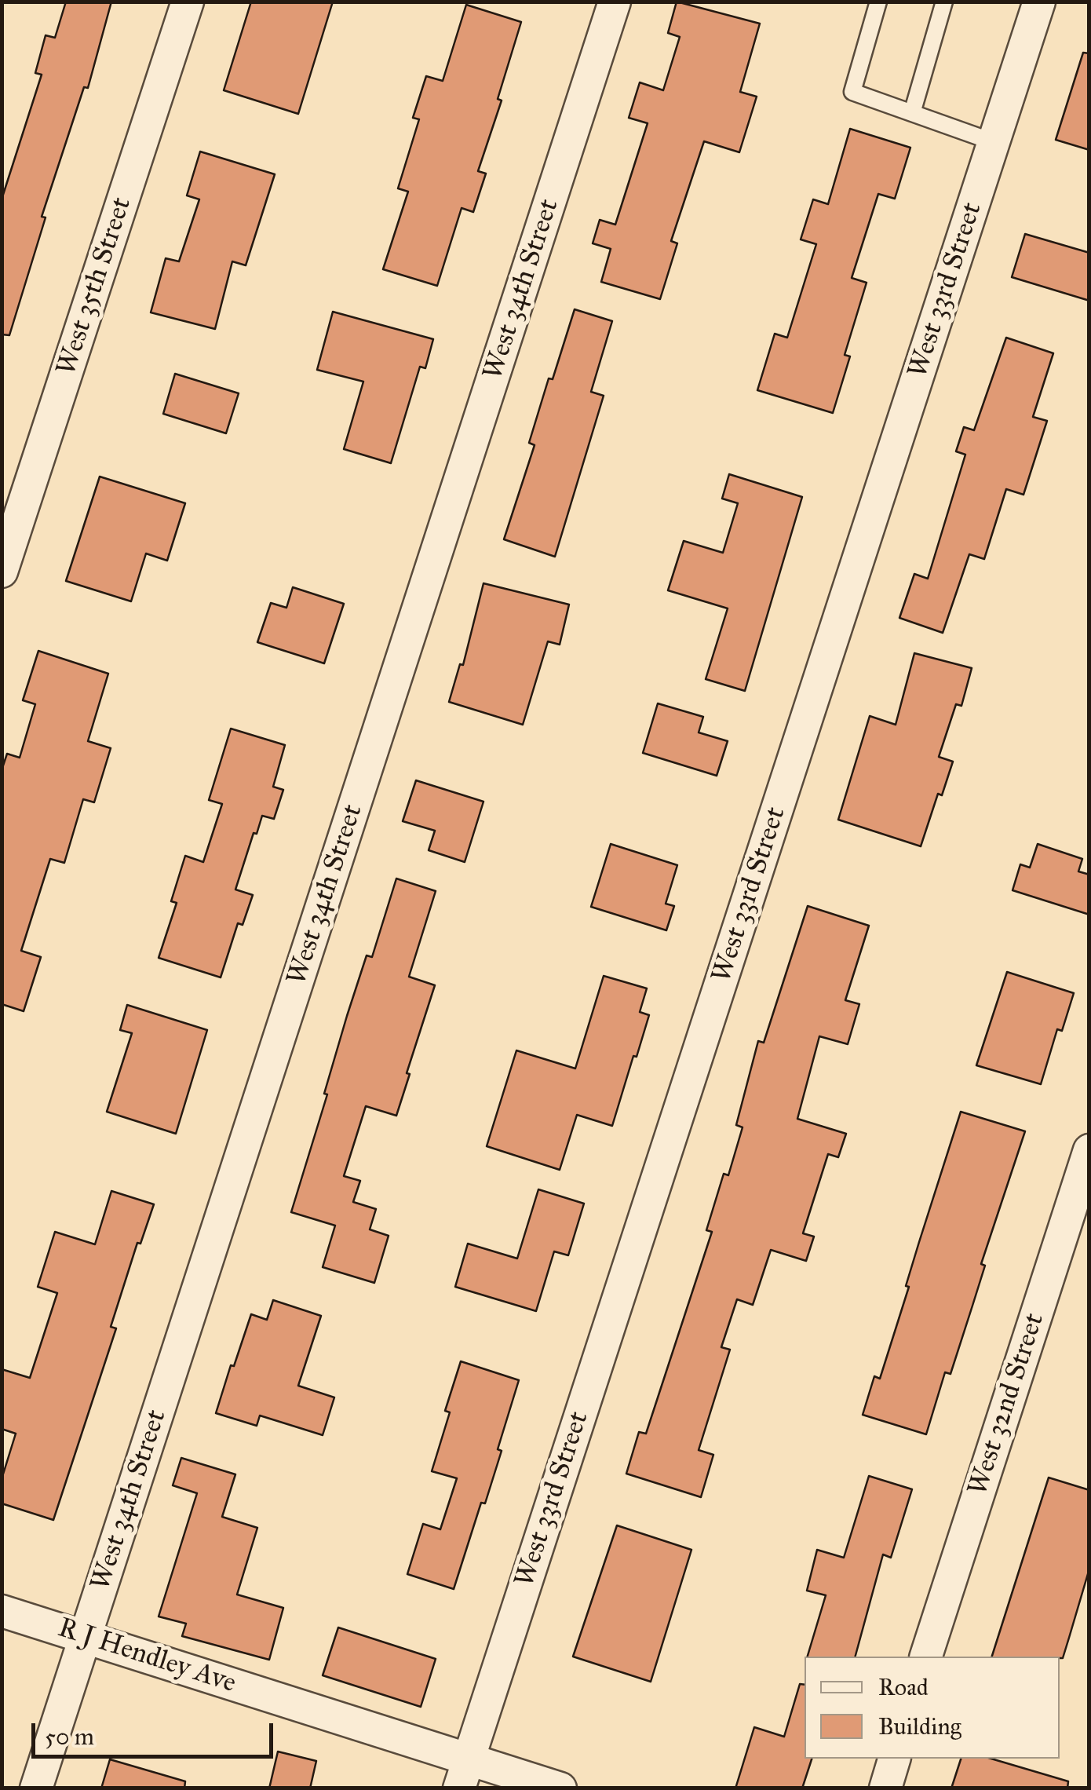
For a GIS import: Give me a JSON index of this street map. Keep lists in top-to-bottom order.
{
  "streets": {
    "street": [
      "West 35th Street",
      "West 34th Street",
      "West 33rd Street",
      "West 32nd Street",
      "R J Hendley Ave"
    ]
  },
  "crossings": [
    ["West 34th Street", "R J Hendley Ave"],
    ["West 33rd Street", "R J Hendley Ave"]
  ],
  "legend": ["Road", "Building"],
  "scale_bar": "50 m"
}
